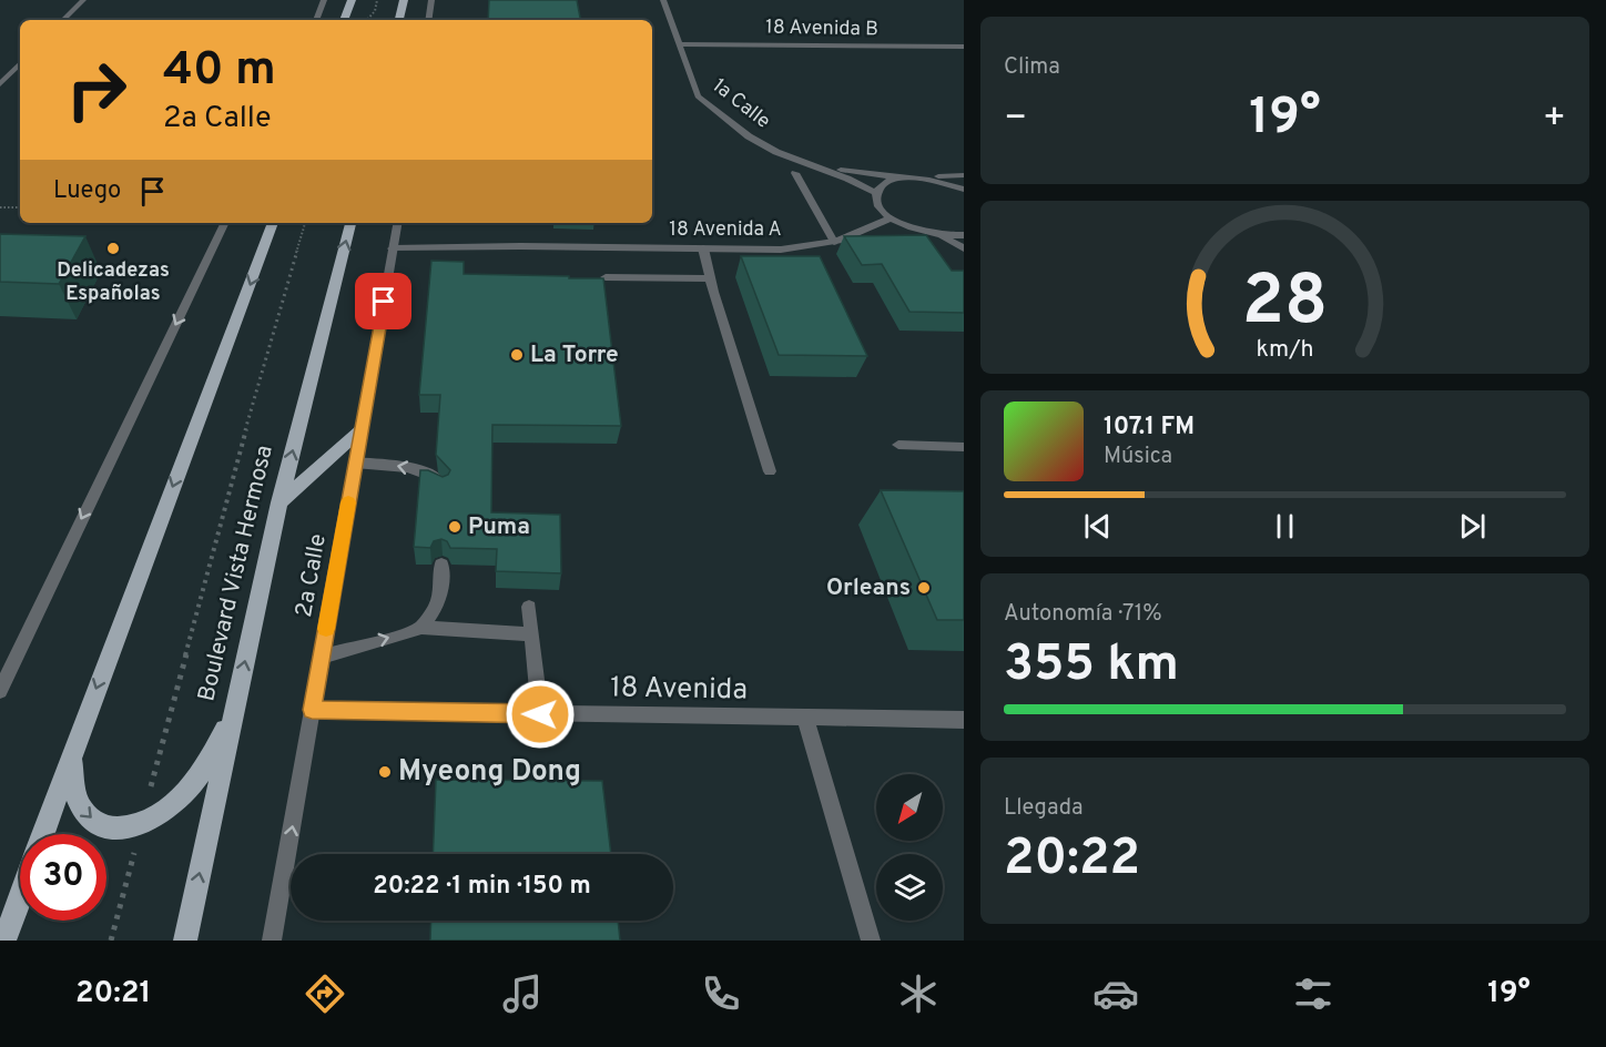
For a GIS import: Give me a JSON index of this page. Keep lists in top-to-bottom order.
{
  "streets": {
    "main road": ["Boulevard Vista Hermosa"],
    "street": [
      "18 Avenida B",
      "1a Calle",
      "18 Avenida A",
      "2a Calle",
      "18 Avenida"
    ]
  },
  "crossings": [
    ["18 Avenida B", "1a Calle"],
    ["18 Avenida A", "2a Calle"],
    ["2a Calle", "18 Avenida"]
  ],
  "places": [
    "Delicadezas Españolas",
    "La Torre",
    "Puma",
    "Orleans",
    "Myeong Dong"
  ],
  "north": "bottom left",
  "page": {
    "tile": [
      "Clima",
      ["Autonomía · 71%", "355 km"],
      ["Llegada", "20:22"]
    ],
    "turn": ["40 m", "2a Calle"],
    "heat": ["−", "19°", "+"],
    "then": "Luego",
    "song": ["107.1 FM", "Música"],
    "limit": "30",
    "trip": "20:22 · 1 min · 150 m",
    "tabs": ["20:21", "19°"],
    "gauge": ["28", "km/h"]
  }
}
